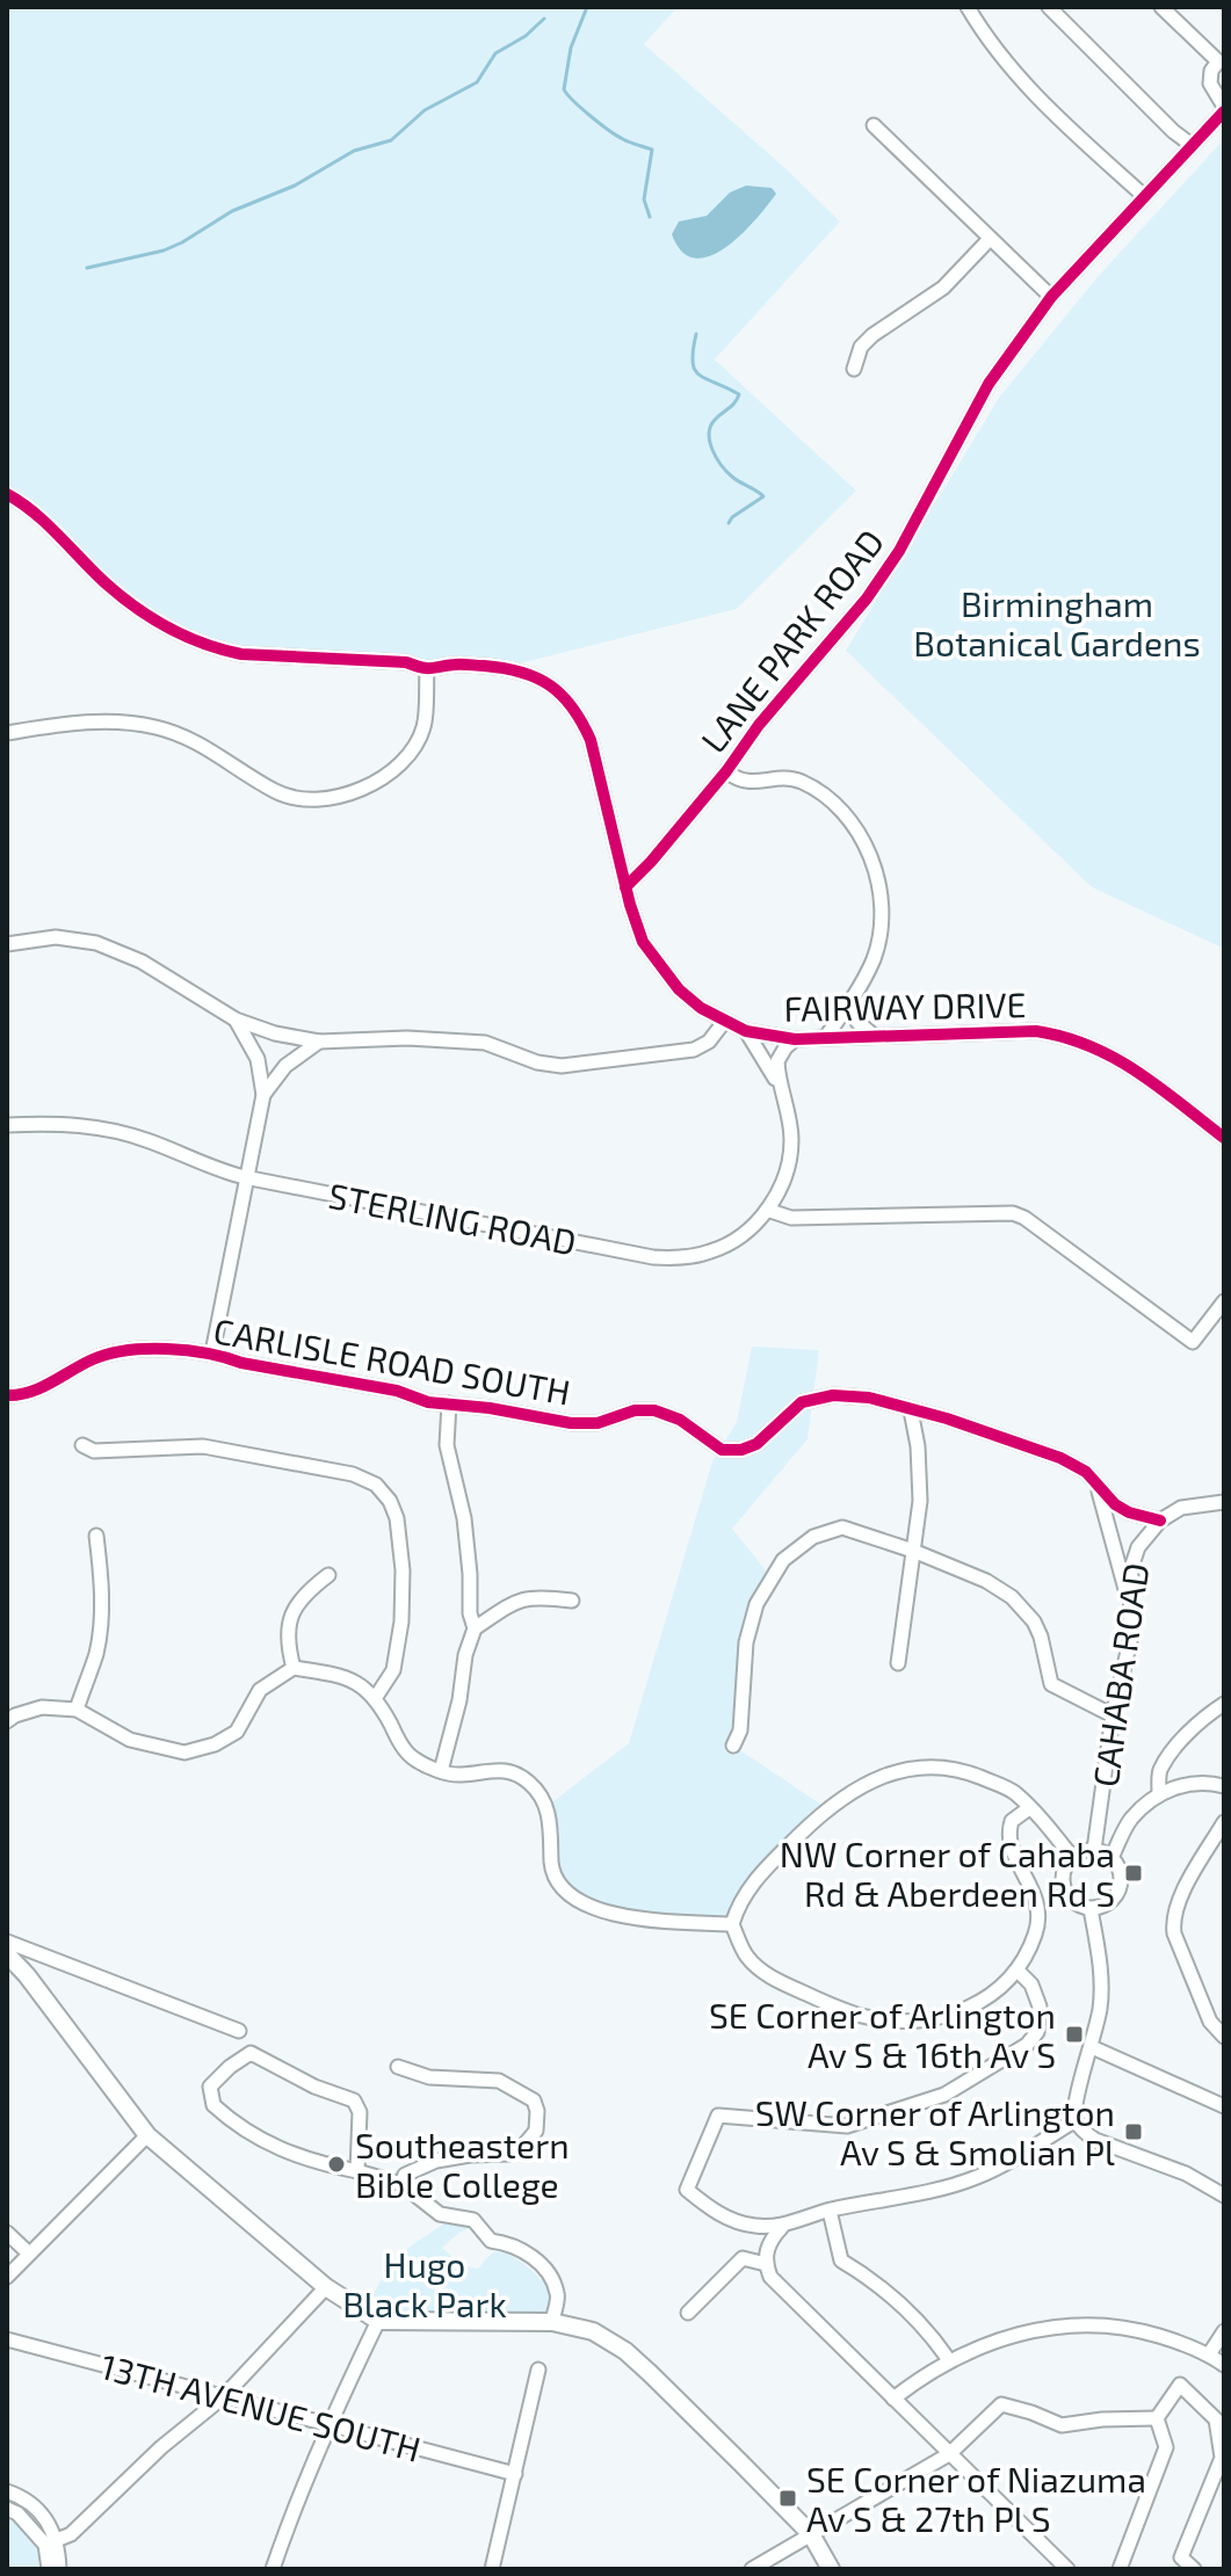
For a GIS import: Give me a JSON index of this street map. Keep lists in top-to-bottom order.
{
  "streets": {
    "street": [
      "LANE PARK ROAD",
      "FAIRWAY DRIVE",
      "STERLING ROAD",
      "CARLISLE ROAD SOUTH",
      "CAHABA ROAD",
      "13TH AVENUE SOUTH"
    ]
  },
  "crossings": [
    ["LANE PARK ROAD", "FAIRWAY DRIVE"],
    ["LANE PARK ROAD", "STERLING ROAD"],
    ["FAIRWAY DRIVE", "STERLING ROAD"],
    ["CARLISLE ROAD SOUTH", "CAHABA ROAD"]
  ],
  "parks": ["Birmingham Botanical Gardens", "Hugo Black Park"],
  "places": {
    "transit": [
      "NW Corner of Cahaba Rd & Aberdeen Rd S",
      "SE Corner of Arlington Av S & 16th Av S",
      "SW Corner of Arlington Av S & Smolian Pl",
      "SE Corner of Niazuma Av S & 27th Pl S"
    ],
    "other": ["Southeastern Bible College"]
  }
}
